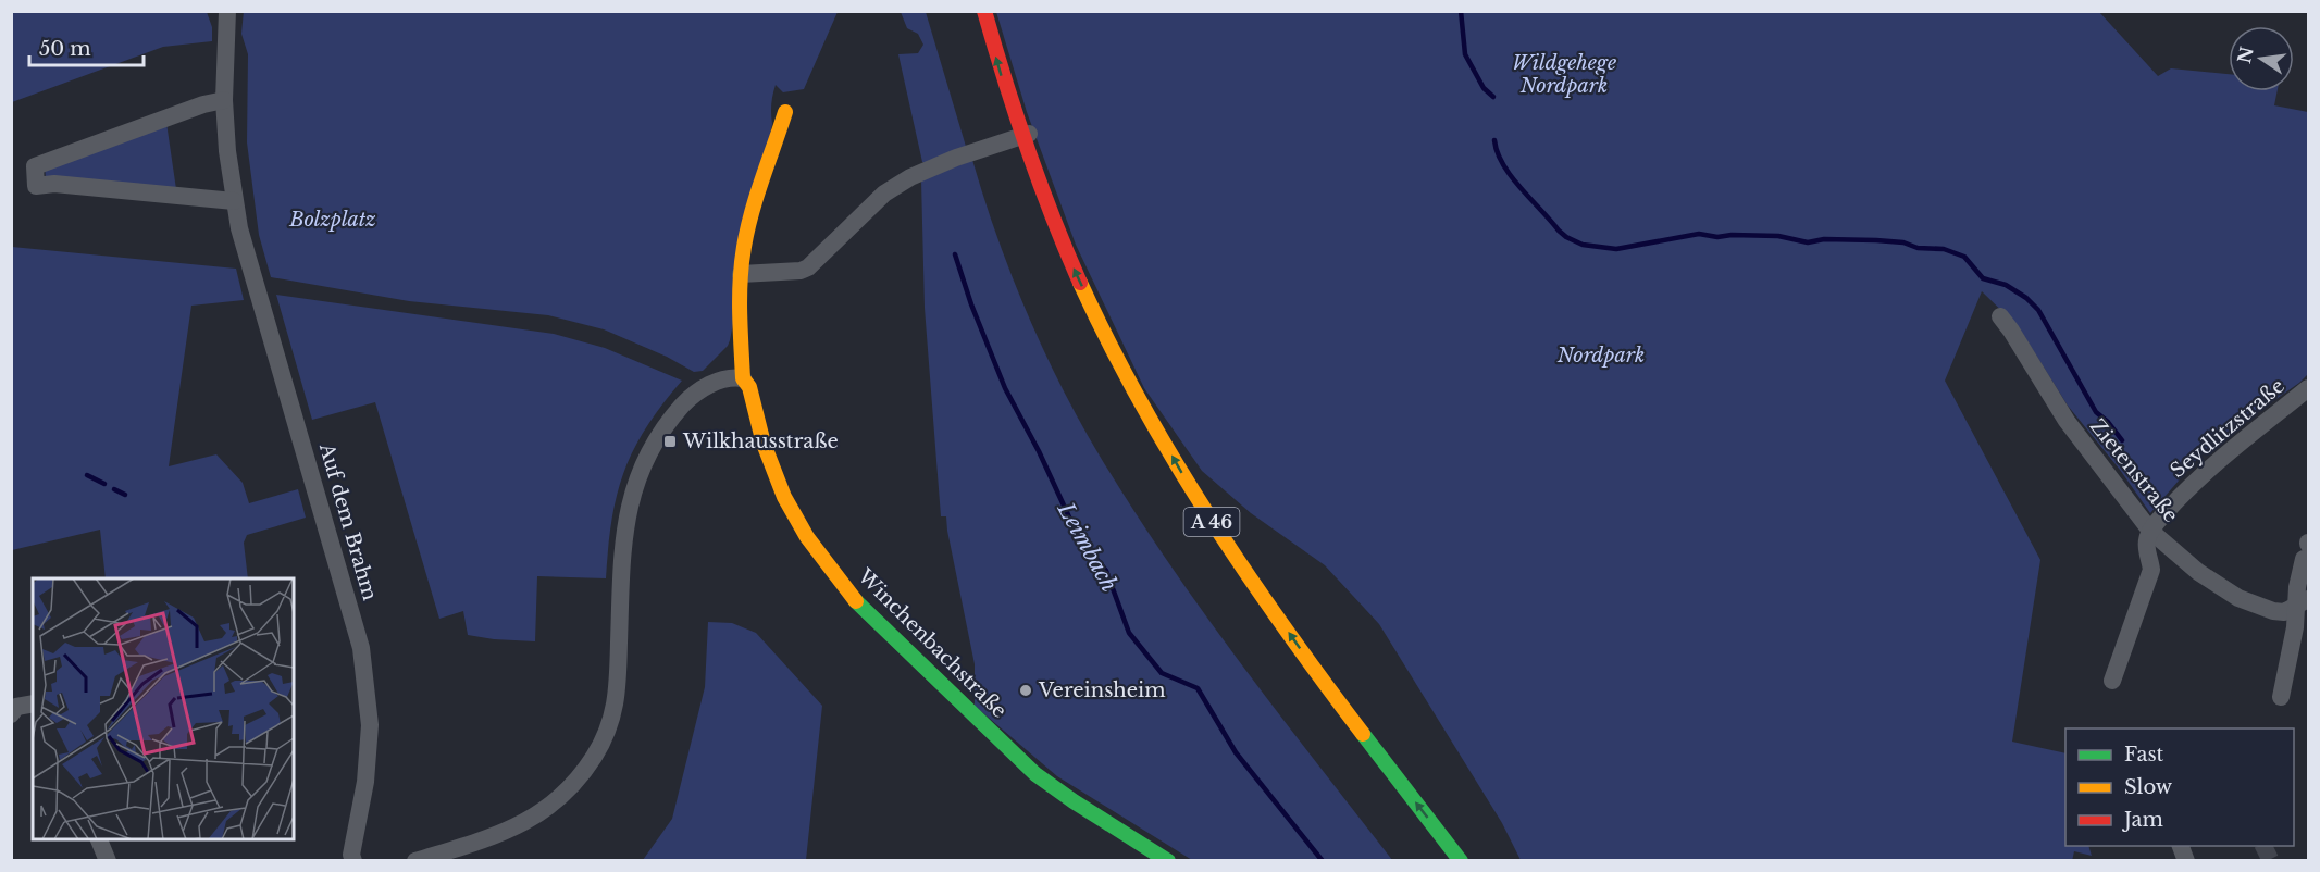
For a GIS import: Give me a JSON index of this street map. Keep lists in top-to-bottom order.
{
  "streets": {
    "main road": ["A 46", "Winchenbachstraße"],
    "street": ["Seydlitzstraße", "Zietenstraße", "Auf dem Brahm"]
  },
  "crossings": [
    ["Seydlitzstraße", "Zietenstraße"]
  ],
  "water": ["Leimbach"],
  "parks": ["Wildgehege Nordpark", "Bolzplatz", "Nordpark"],
  "places": {
    "transit": ["Wilkhausstraße"],
    "other": ["Vereinsheim"]
  },
  "legend": ["Fast", "Slow", "Jam"],
  "scale_bar": "50 m",
  "north": "left"
}
